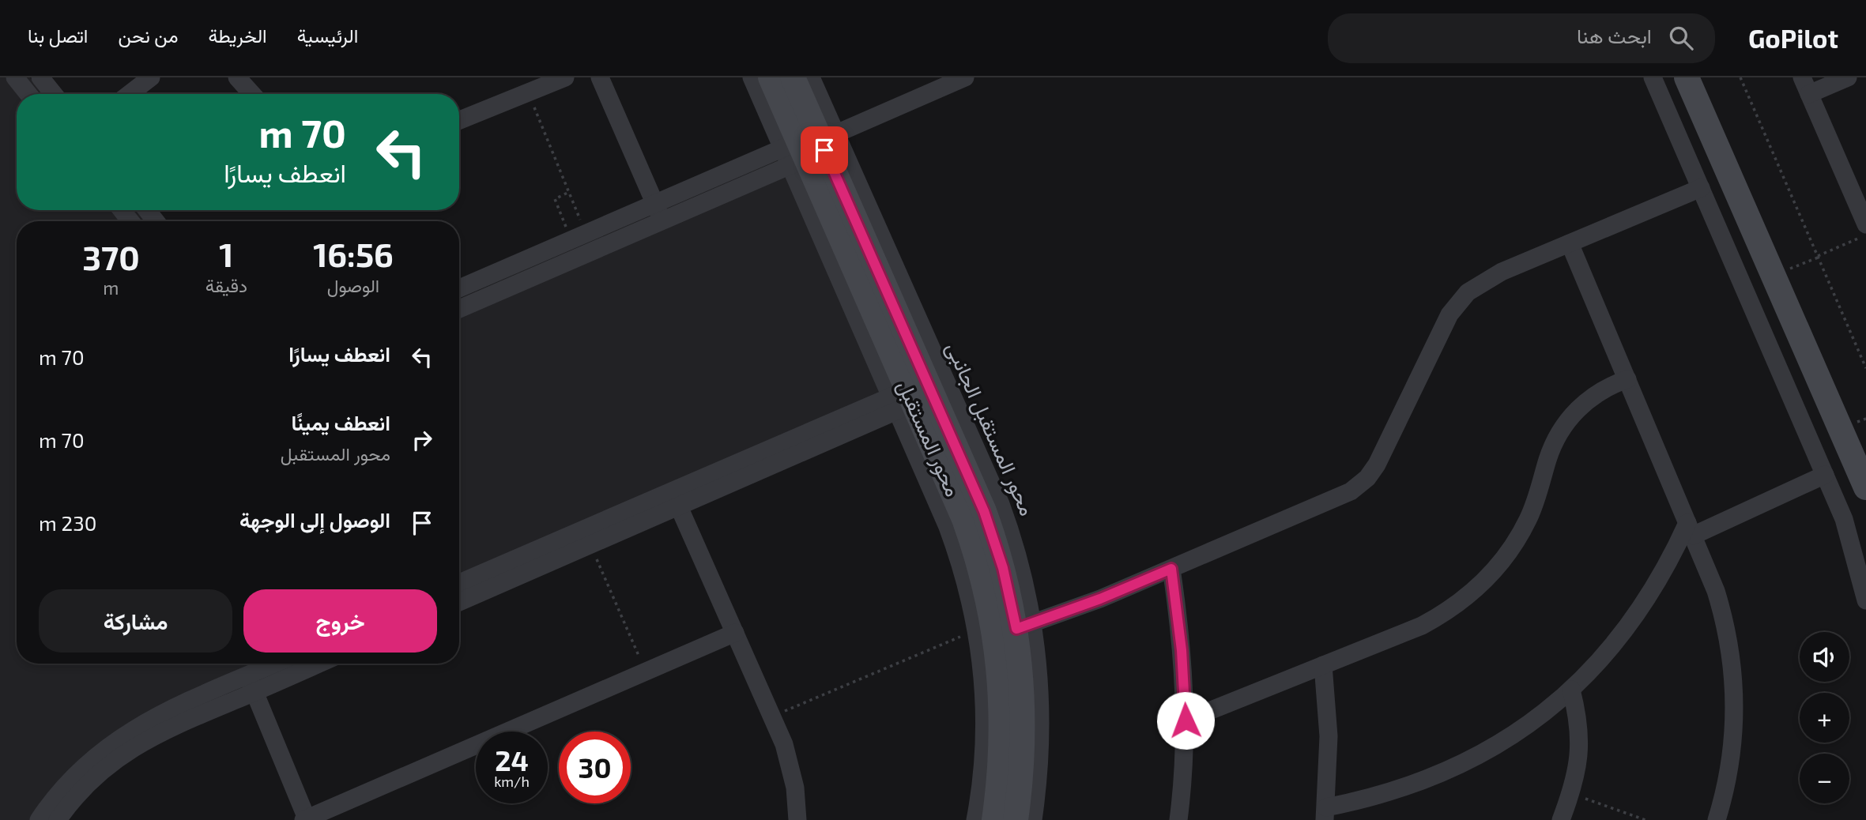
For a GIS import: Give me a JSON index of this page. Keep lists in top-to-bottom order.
{
  "streets": {
    "street": ["محور المستقبل الجانبى", "محور المستقبل"]
  },
  "crossings": [
    ["محور المستقبل الجانبى", "محور المستقبل"]
  ],
  "page": {
    "header": "GoPilot",
    "search": "ابحث هنا",
    "nav": [
      "الرئيسية",
      "الخريطة",
      "من نحن",
      "اتصل بنا"
    ],
    "turn": ["70 m", "انعطف يسارًا"],
    "eta": [
      "16:56",
      "الوصول",
      "1",
      "دقيقة",
      "370",
      "m"
    ],
    "list": [
      {
        "name": "انعطف يسارًا",
        "value": "70 m"
      },
      {
        "name": "انعطف يمينًا",
        "note": "محور المستقبل",
        "value": "70 m"
      },
      {
        "name": "الوصول إلى الوجهة",
        "value": "230 m"
      }
    ],
    "buttons": ["خروج", "مشاركة"],
    "map_buttons": ["+", "−"],
    "speed": "24 km/h",
    "limit": "30"
  }
}
